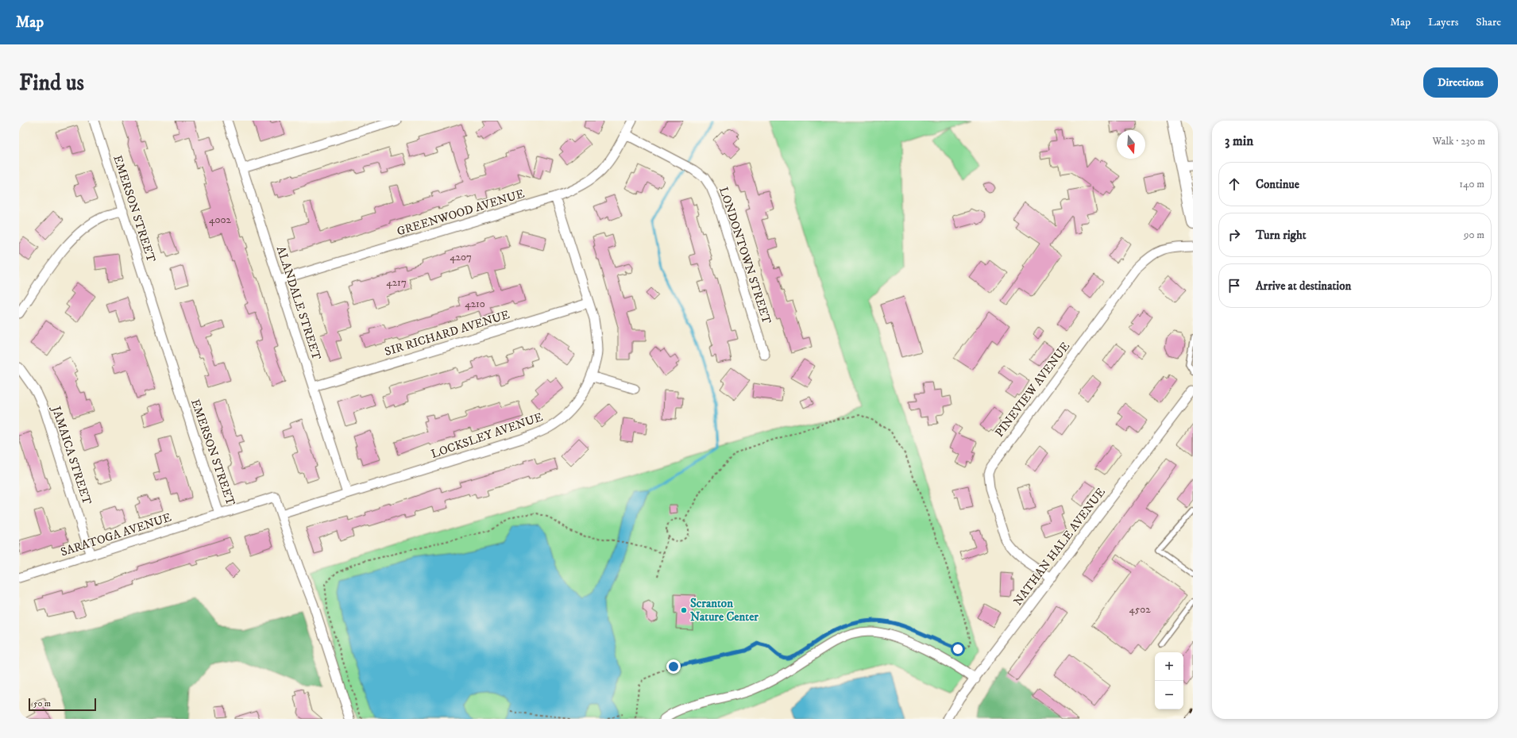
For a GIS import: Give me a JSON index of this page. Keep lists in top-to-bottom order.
{
  "streets": {
    "street": [
      "EMERSON STREET",
      "GREENWOOD AVENUE",
      "LONDONTOWN STREET",
      "ALANDALE STREET",
      "SIR RICHARD AVENUE",
      "PINEVIEW AVENUE",
      "LOCKSLEY AVENUE",
      "JAMAICA STREET",
      "SARATOGA AVENUE",
      "NATHAN HALE AVENUE"
    ]
  },
  "crossings": [
    ["EMERSON STREET", "LOCKSLEY AVENUE"],
    ["EMERSON STREET", "SARATOGA AVENUE"],
    ["GREENWOOD AVENUE", "LONDONTOWN STREET"],
    ["GREENWOOD AVENUE", "ALANDALE STREET"],
    ["GREENWOOD AVENUE", "LOCKSLEY AVENUE"],
    ["ALANDALE STREET", "SIR RICHARD AVENUE"],
    ["ALANDALE STREET", "LOCKSLEY AVENUE"],
    ["SIR RICHARD AVENUE", "LOCKSLEY AVENUE"],
    ["PINEVIEW AVENUE", "NATHAN HALE AVENUE"],
    ["JAMAICA STREET", "SARATOGA AVENUE"]
  ],
  "places": ["Scranton Nature Center"],
  "house_numbers": [
    "4002",
    "4207",
    "4217",
    "4210",
    "4502"
  ],
  "scale_bar": "50 m",
  "north": "bottom",
  "page": {
    "header": "Map",
    "nav": ["Map", "Layers", "Share"],
    "buttons": "Directions",
    "title": "Find us",
    "heading": ["3 min", "Walk · 230 m"],
    "list": [
      ["Continue", "140 m"],
      ["Turn right", "90 m"],
      "Arrive at destination"
    ],
    "map_buttons": ["+", "−"],
    "scale": "50 m"
  }
}
